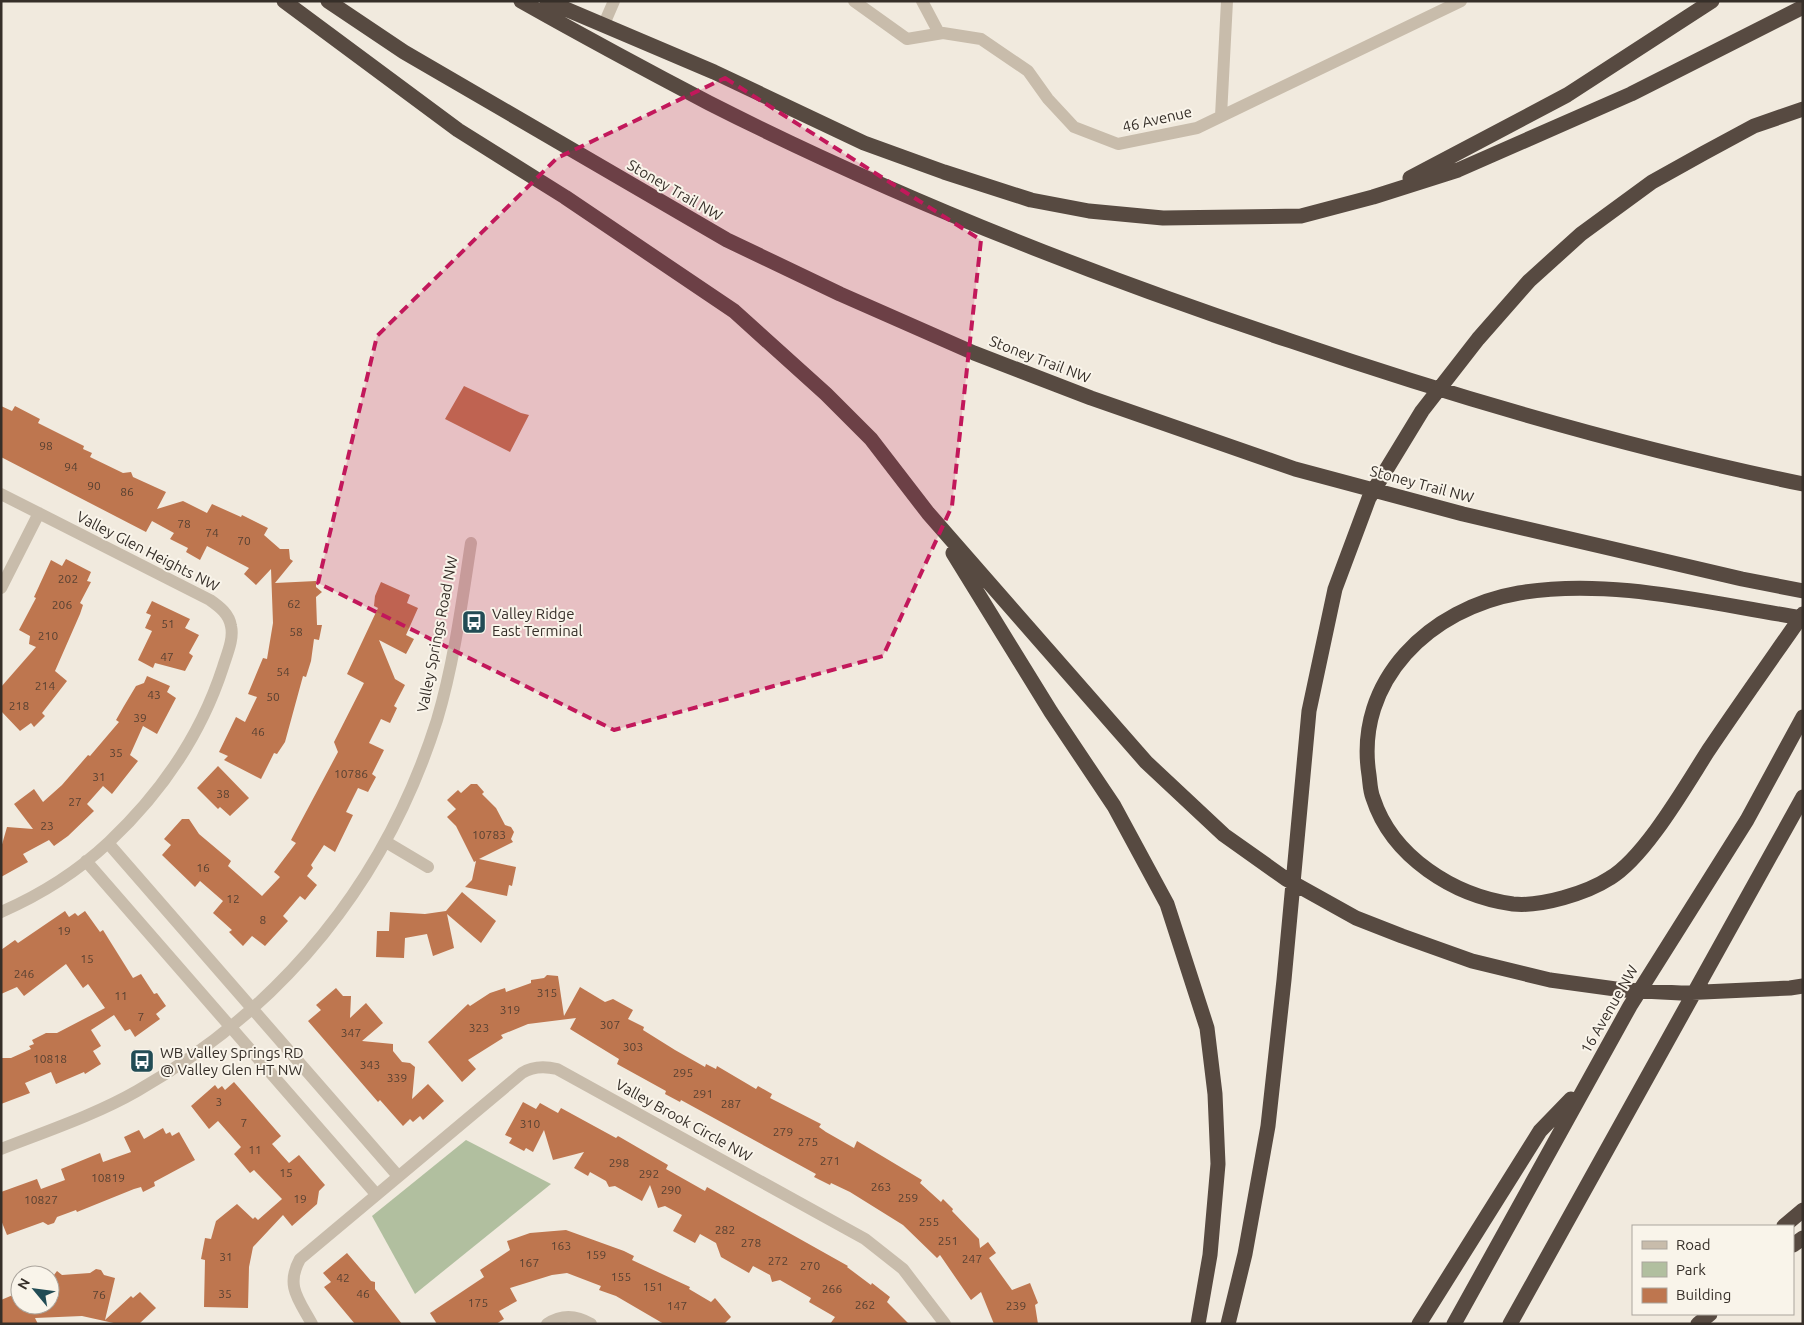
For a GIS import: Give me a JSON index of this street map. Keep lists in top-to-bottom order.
{
  "streets": {
    "highway": ["Stoney Trail NW", "16 Avenue NW"],
    "street": [
      "46 Avenue",
      "Valley Glen Heights NW",
      "Valley Springs Road NW",
      "Valley Brook Circle NW"
    ]
  },
  "places": {
    "bus stop": ["Valley Ridge East Terminal", "WB Valley Springs RD @ Valley Glen HT NW"]
  },
  "house_numbers": [
    "98",
    "94",
    "90",
    "86",
    "78",
    "74",
    "70",
    "202",
    "62",
    "206",
    "51",
    "58",
    "210",
    "47",
    "54",
    "214",
    "43",
    "50",
    "218",
    "39",
    "46",
    "35",
    "10786",
    "31",
    "38",
    "27",
    "23",
    "10783",
    "16",
    "12",
    "8",
    "19",
    "15",
    "246",
    "315",
    "11",
    "319",
    "7",
    "307",
    "323",
    "347",
    "303",
    "10818",
    "343",
    "295",
    "339",
    "291",
    "3",
    "287",
    "7",
    "310",
    "279",
    "275",
    "11",
    "271",
    "298",
    "15",
    "292",
    "10819",
    "263",
    "290",
    "259",
    "19",
    "10827",
    "255",
    "282",
    "251",
    "278",
    "163",
    "159",
    "31",
    "247",
    "272",
    "167",
    "270",
    "155",
    "42",
    "151",
    "266",
    "35",
    "46",
    "76",
    "175",
    "262",
    "147",
    "239"
  ],
  "legend": ["Road", "Park", "Building"],
  "north": "top left"
}
